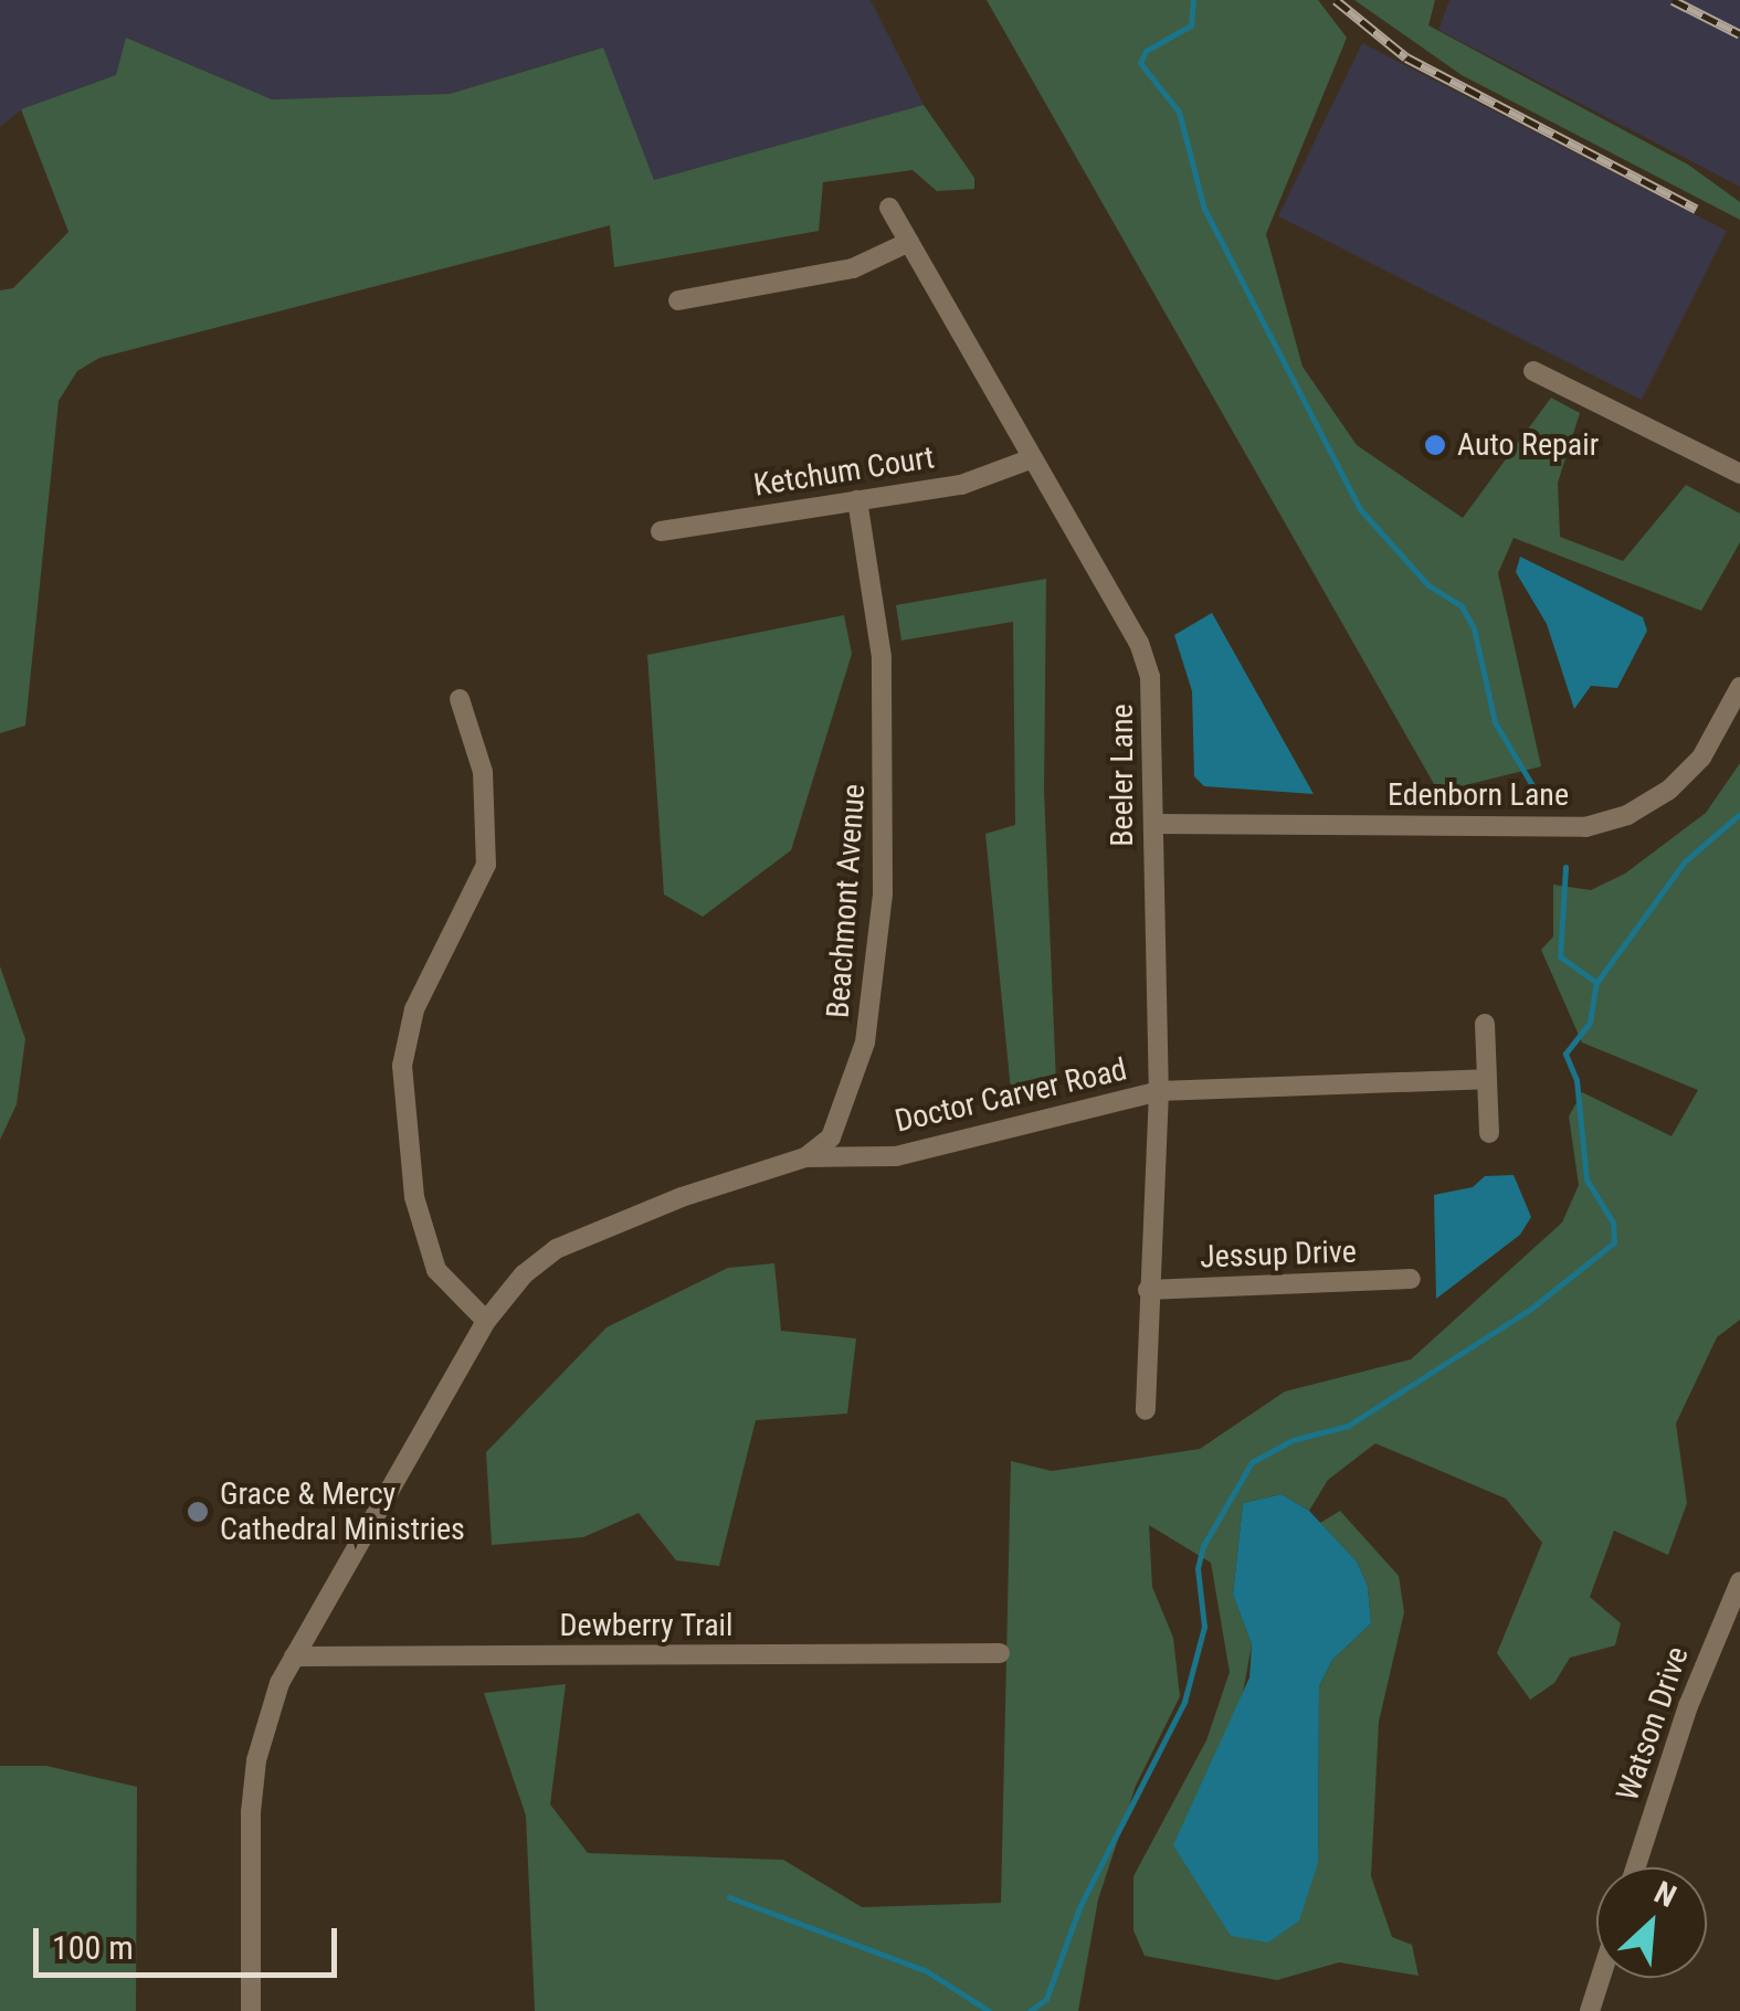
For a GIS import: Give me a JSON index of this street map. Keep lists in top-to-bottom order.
{
  "streets": {
    "street": [
      "Ketchum Court",
      "Beeler Lane",
      "Edenborn Lane",
      "Beachmont Avenue",
      "Doctor Carver Road",
      "Jessup Drive",
      "Dewberry Trail",
      "Watson Drive"
    ]
  },
  "crossings": [
    ["Ketchum Court", "Beeler Lane"],
    ["Ketchum Court", "Beachmont Avenue"],
    ["Beeler Lane", "Edenborn Lane"],
    ["Beeler Lane", "Doctor Carver Road"],
    ["Beeler Lane", "Jessup Drive"],
    ["Beachmont Avenue", "Doctor Carver Road"],
    ["Doctor Carver Road", "Dewberry Trail"]
  ],
  "places": ["Auto Repair", "Grace & Mercy Cathedral Ministries"],
  "scale_bar": "100 m",
  "north": "top right"
}
